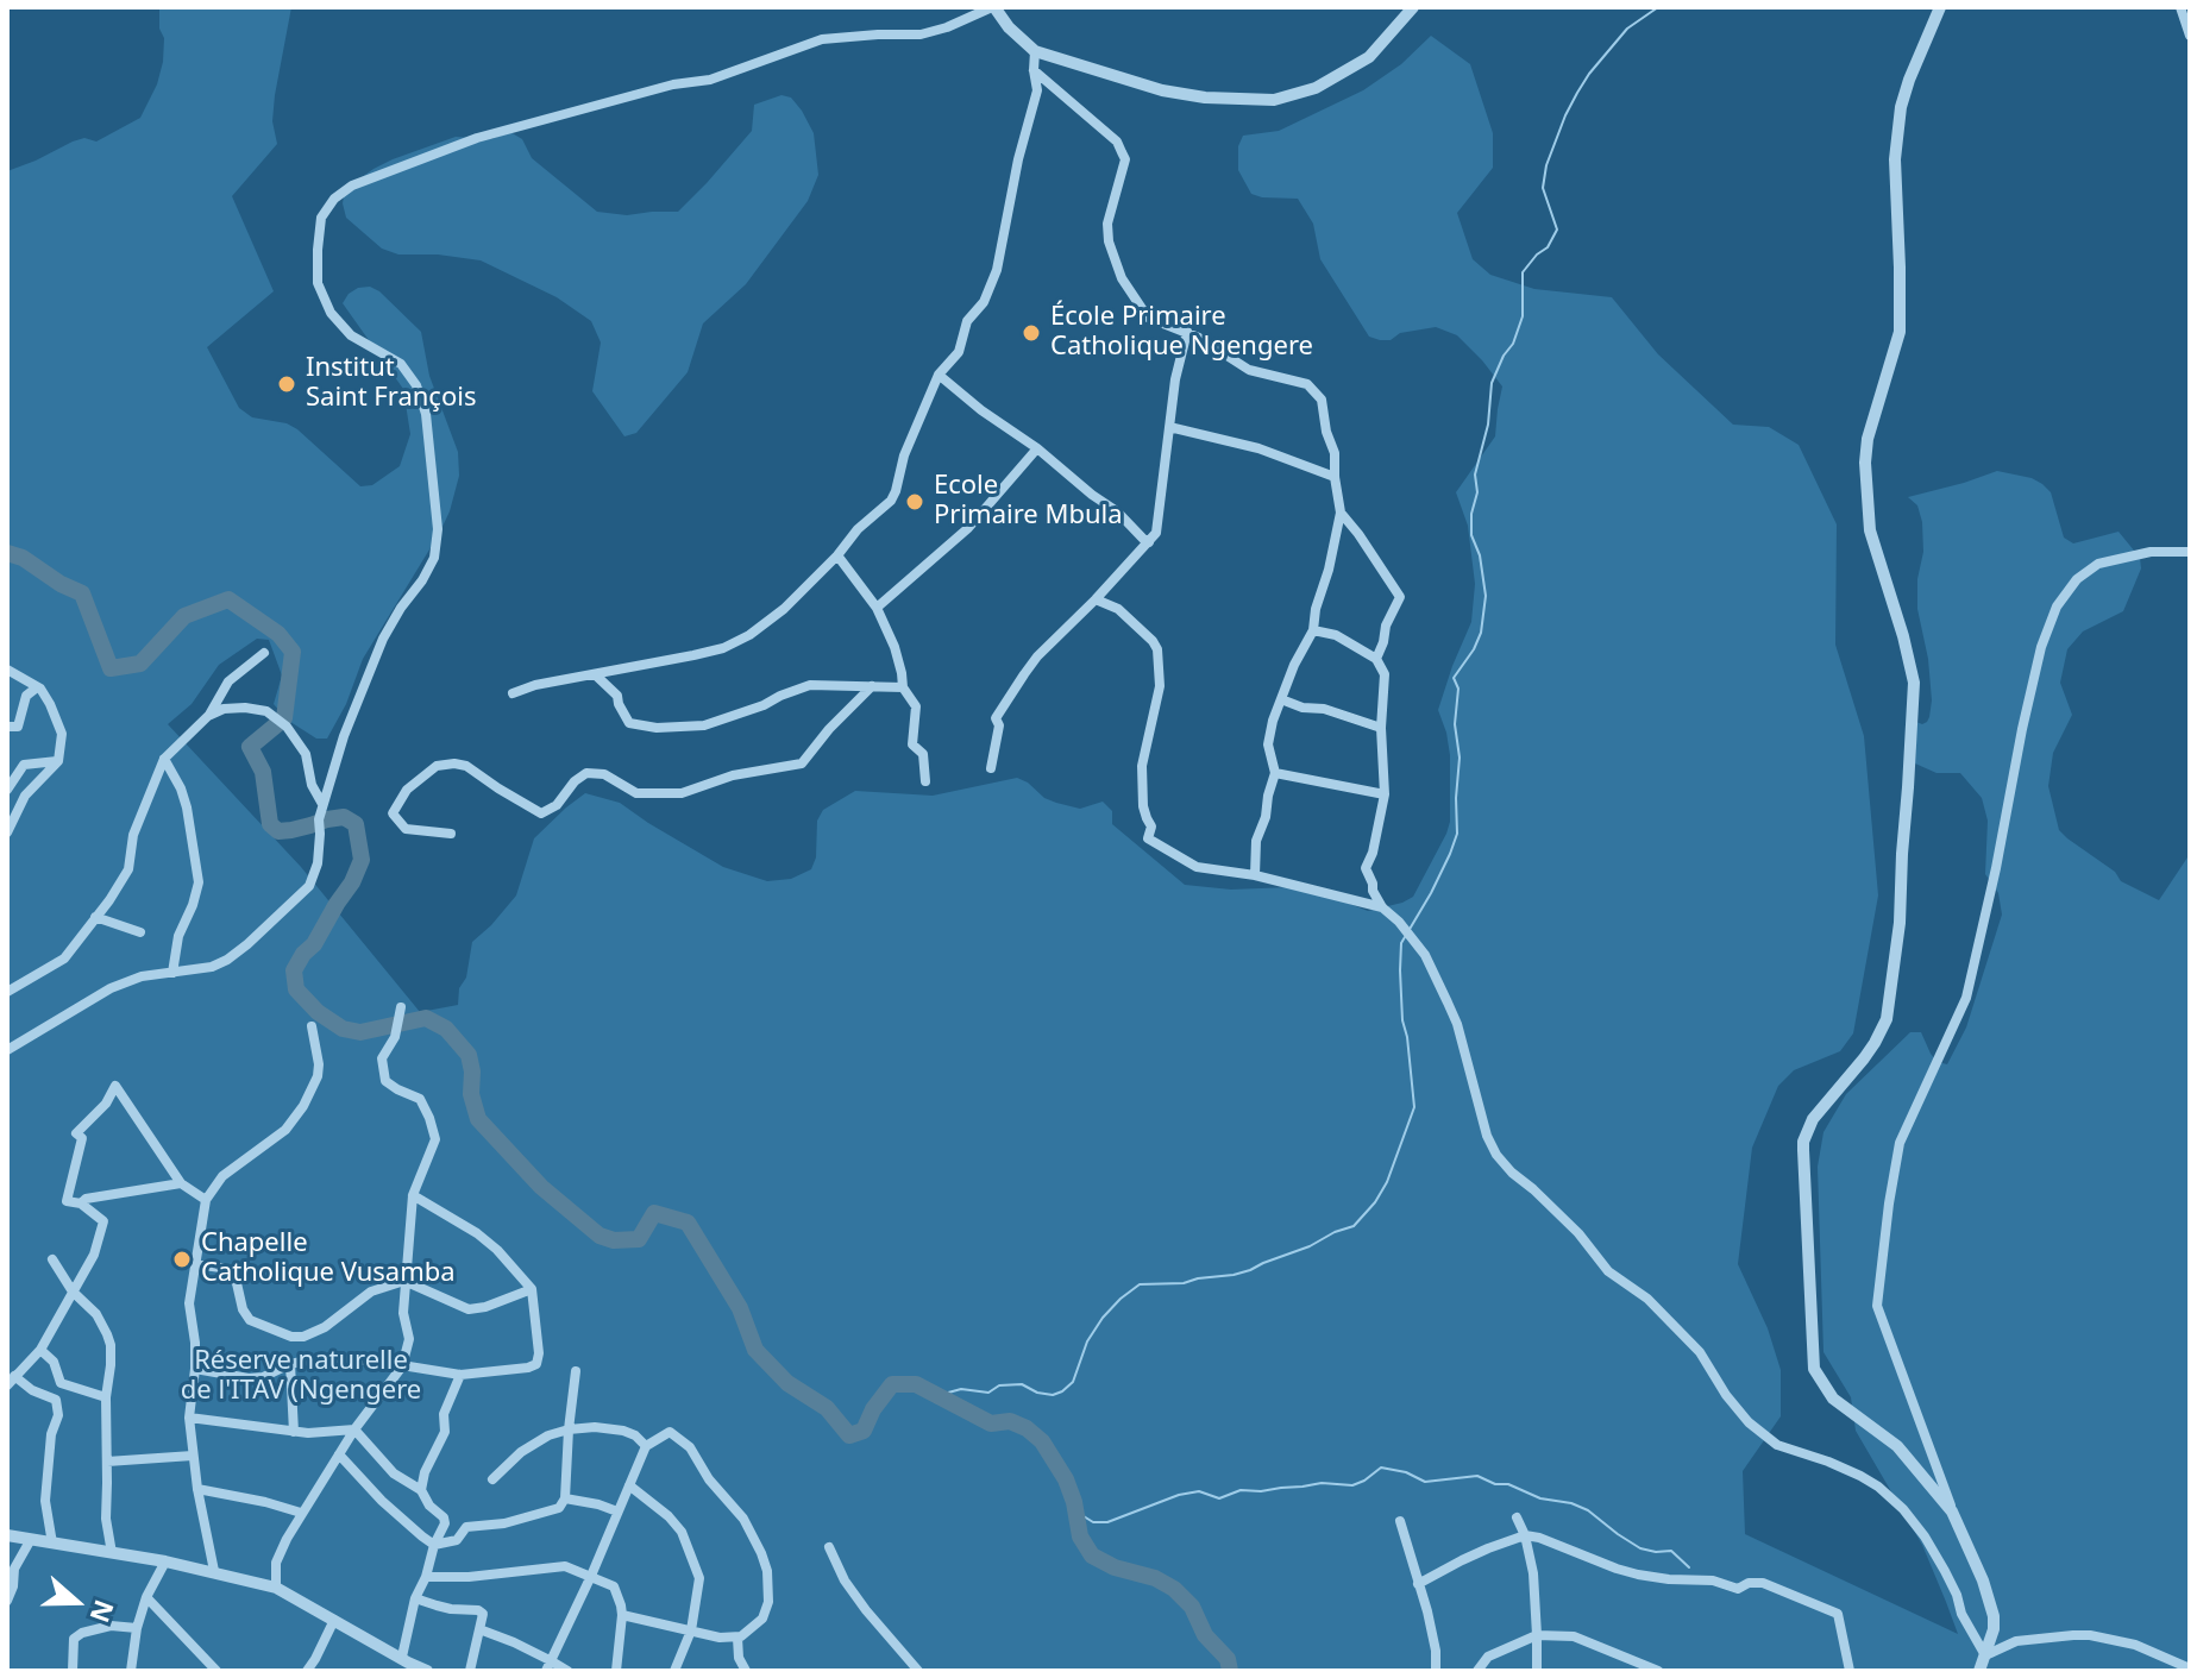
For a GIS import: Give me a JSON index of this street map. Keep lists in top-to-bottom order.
{
  "parks": ["Réserve naturelle de l'ITAV (Ngengere"],
  "places": [
    "École Primaire Catholique Ngengere",
    "Institut Saint François",
    "Ecole Primaire Mbula",
    "Chapelle Catholique Vusamba"
  ],
  "north": "right"
}
